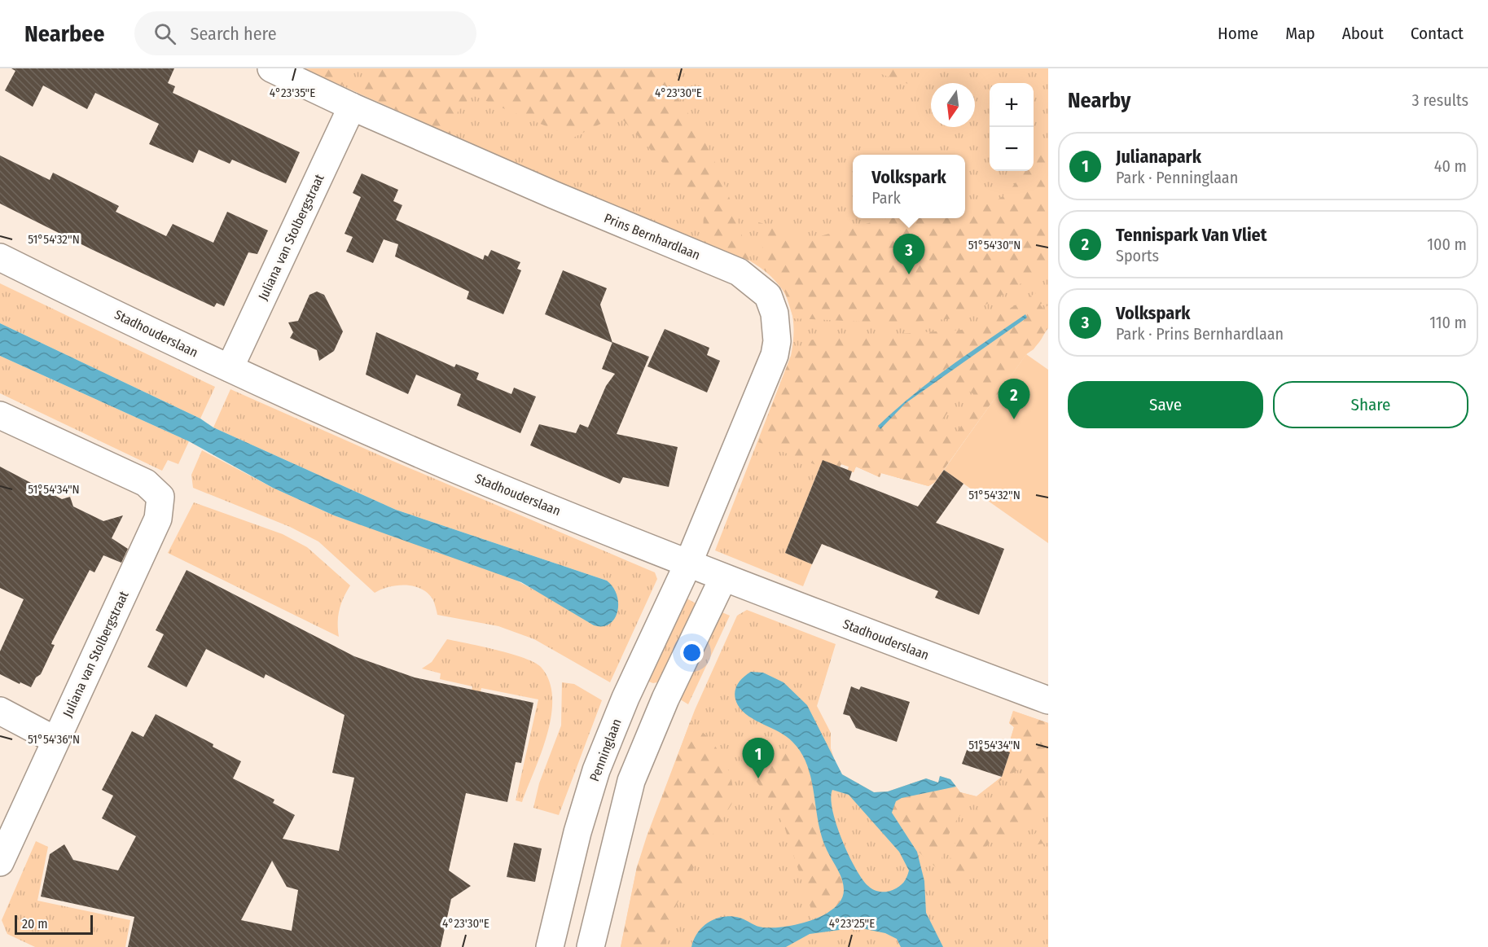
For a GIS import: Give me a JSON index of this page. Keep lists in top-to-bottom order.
{
  "streets": {
    "street": [
      "Prins Bernhardlaan",
      "Juliana van Stolbergstraat",
      "Stadhouderslaan",
      "Penninglaan"
    ]
  },
  "crossings": [
    ["Prins Bernhardlaan", "Juliana van Stolbergstraat"],
    ["Prins Bernhardlaan", "Stadhouderslaan"],
    ["Prins Bernhardlaan", "Penninglaan"],
    ["Juliana van Stolbergstraat", "Stadhouderslaan"],
    ["Stadhouderslaan", "Penninglaan"]
  ],
  "scale_bar": "20 m",
  "north": "bottom",
  "page": {
    "header": "Nearbee",
    "search": "Search here",
    "nav": [
      "Home",
      "Map",
      "About",
      "Contact"
    ],
    "heading": ["Nearby", "3 results"],
    "map_buttons": ["+", "−"],
    "list": [
      {
        "mark": "1",
        "name": "Julianapark",
        "note": "Park · Penninglaan",
        "value": "40 m"
      },
      {
        "mark": "2",
        "name": "Tennispark Van Vliet",
        "note": "Sports",
        "value": "100 m"
      },
      {
        "mark": "3",
        "name": "Volkspark",
        "note": "Park · Prins Bernhardlaan",
        "value": "110 m"
      }
    ],
    "popup": ["Volkspark", "Park"],
    "pins": ["3", "2", "1"],
    "buttons": ["Save", "Share"],
    "scale": "20 m"
  },
  "coordinates": [
    "4°23'35\"E",
    "4°23'30\"E",
    "51°54'32\"N",
    "51°54'30\"N",
    "51°54'34\"N",
    "51°54'36\"N",
    "4°23'25\"E"
  ]
}
